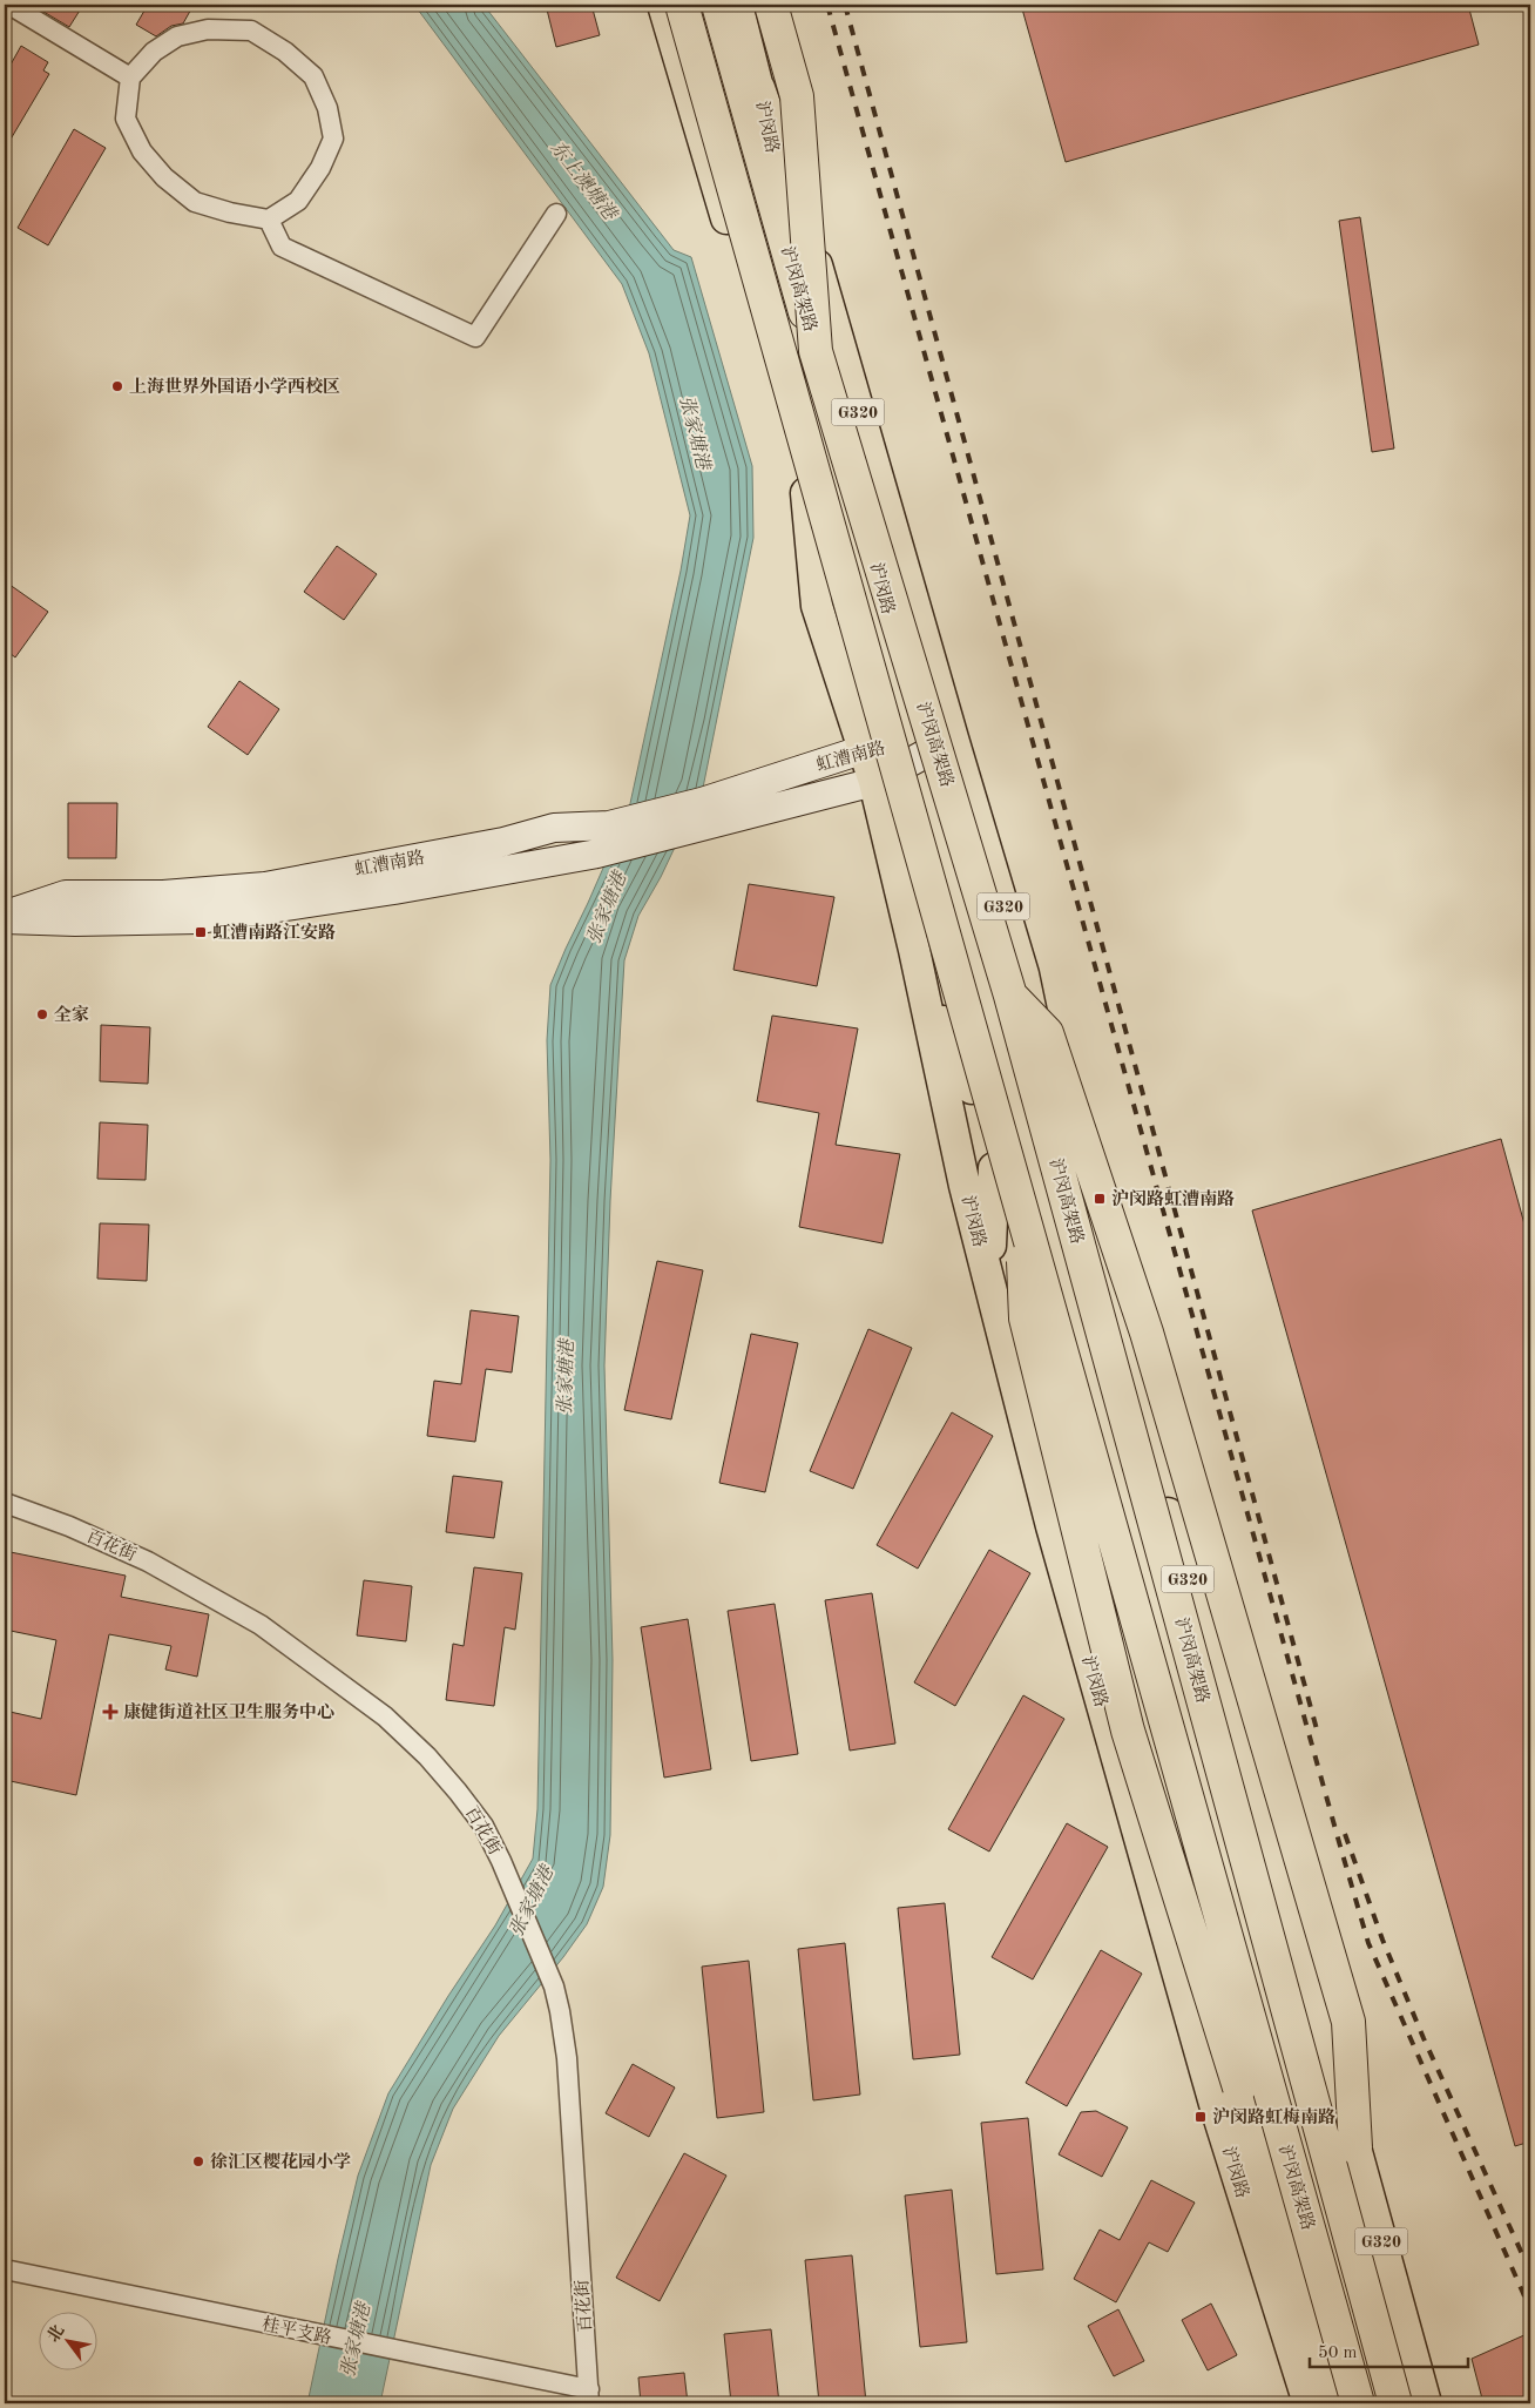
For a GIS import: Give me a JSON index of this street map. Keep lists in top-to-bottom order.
{
  "streets": {
    "highway": ["沪闵高架路"],
    "main road": ["沪闵路", "G320", "虹漕南路"],
    "street": ["百花街", "桂平支路"]
  },
  "crossings": [
    ["沪闵路", "虹漕南路"],
    ["百花街", "桂平支路"]
  ],
  "water": ["东上澳塘港", "张家塘港"],
  "places": {
    "other": ["上海世界外国语小学西校区", "全家", "徐汇区樱花园小学"],
    "transit": ["虹漕南路江安路", "沪闵路虹漕南路", "沪闵路虹梅南路"],
    "health": ["康健街道社区卫生服务中心"]
  },
  "scale_bar": "50 m",
  "north": "top left"
}
